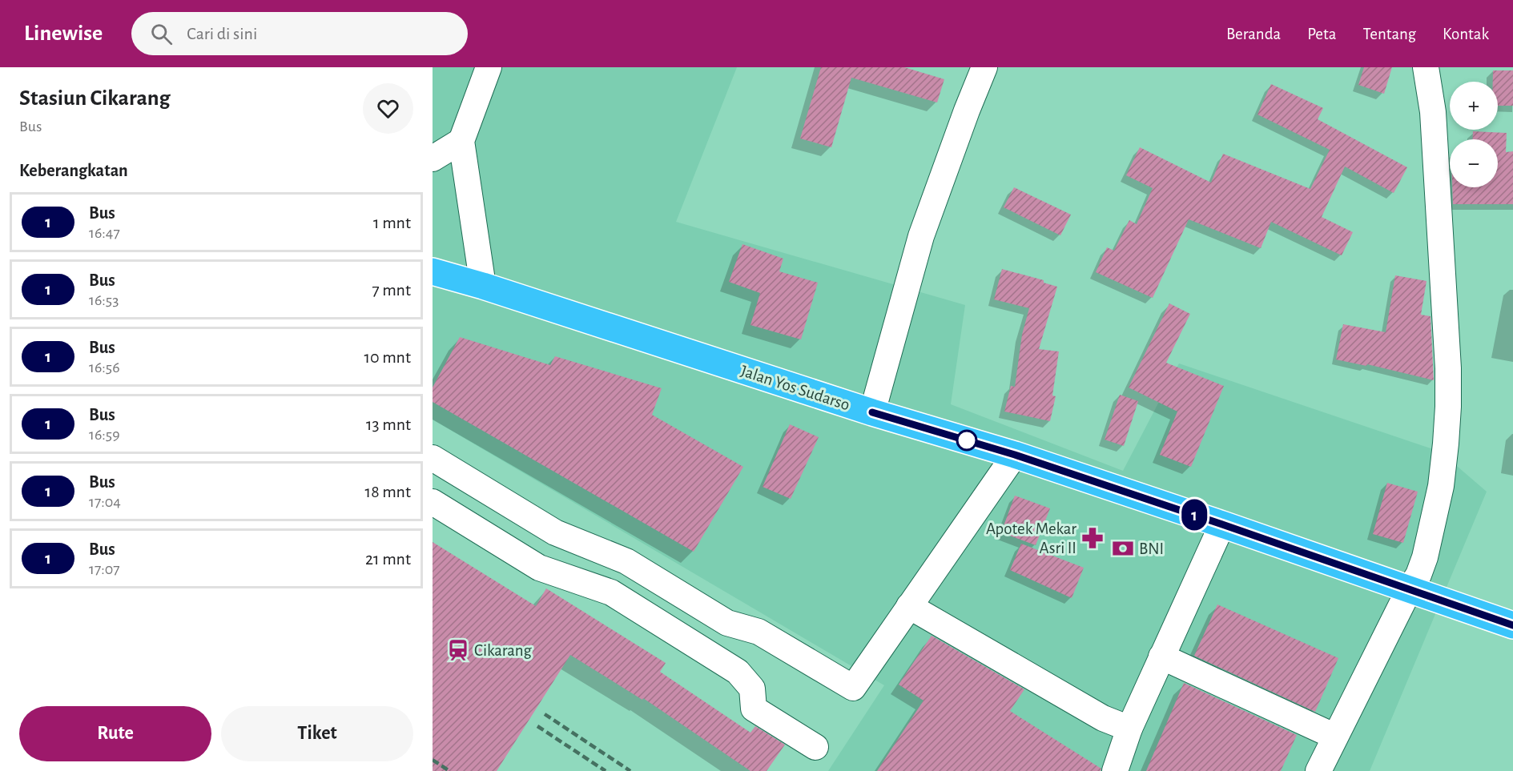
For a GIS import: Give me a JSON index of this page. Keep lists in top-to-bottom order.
{
  "streets": {
    "highway": ["Jalan Yos Sudarso"]
  },
  "places": {
    "pharmacy": ["Apotek Mekar Asri II"],
    "bank": ["BNI"],
    "station": ["Cikarang"]
  },
  "lines": ["bus line 1"],
  "page": {
    "header": "Linewise",
    "search": "Cari di sini",
    "nav": [
      "Beranda",
      "Peta",
      "Tentang",
      "Kontak"
    ],
    "heading": [
      ["Stasiun Cikarang", "Bus"],
      "Keberangkatan"
    ],
    "on_map": "1",
    "map_buttons": ["+", "−"],
    "list": [
      {
        "mark": "1",
        "name": "Bus",
        "note": "16:47",
        "value": "1 mnt"
      },
      {
        "mark": "1",
        "name": "Bus",
        "note": "16:53",
        "value": "7 mnt"
      },
      {
        "mark": "1",
        "name": "Bus",
        "note": "16:56",
        "value": "10 mnt"
      },
      {
        "mark": "1",
        "name": "Bus",
        "note": "16:59",
        "value": "13 mnt"
      },
      {
        "mark": "1",
        "name": "Bus",
        "note": "17:04",
        "value": "18 mnt"
      },
      {
        "mark": "1",
        "name": "Bus",
        "note": "17:07",
        "value": "21 mnt"
      }
    ],
    "buttons": ["Rute", "Tiket"]
  }
}
